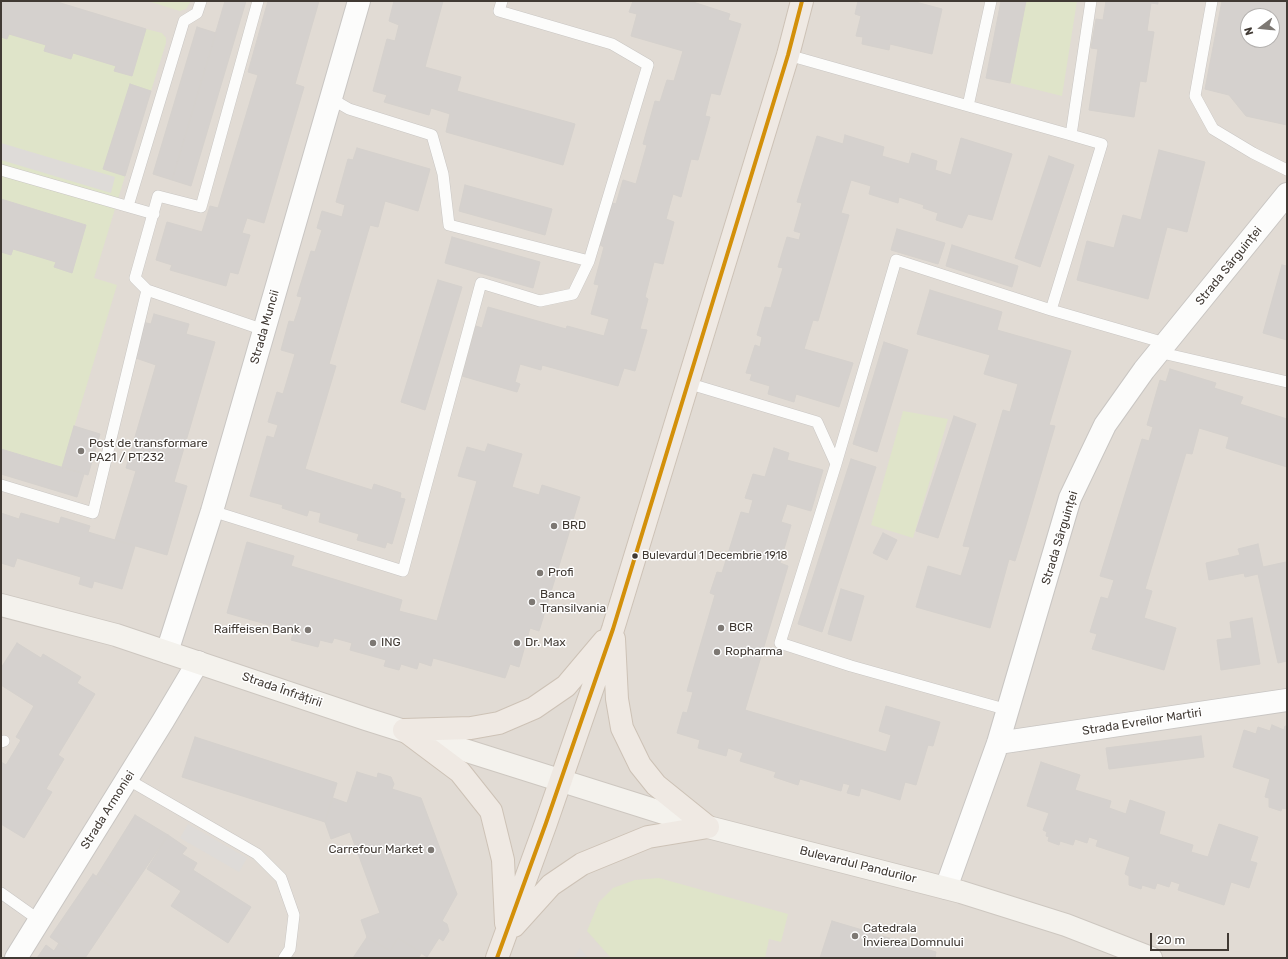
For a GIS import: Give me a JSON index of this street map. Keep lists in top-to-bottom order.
{
  "streets": {
    "main road": ["Strada Înfrățirii", "Bulevardul Pandurilor"],
    "street": [
      "Strada Sârguinței",
      "Strada Muncii",
      "Strada Evreilor Martiri",
      "Strada Armoniei"
    ]
  },
  "crossings": [
    ["Strada Sârguinței", "Strada Evreilor Martiri"],
    ["Strada Sârguinței", "Bulevardul Pandurilor"],
    ["Strada Muncii", "Strada Înfrățirii"],
    ["Strada Înfrățirii", "Strada Armoniei"],
    ["Strada Înfrățirii", "Bulevardul Pandurilor"]
  ],
  "places": [
    "Post de transformare PA21 / PT232",
    "BRD",
    "Bulevardul 1 Decembrie 1918",
    "Profi",
    "Banca Transilvania",
    "BCR",
    "Raiffeisen Bank",
    "ING",
    "Dr. Max",
    "Ropharma",
    "Carrefour Market",
    "Catedrala Învierea Domnului"
  ],
  "scale_bar": "20 m",
  "north": "left"
}
